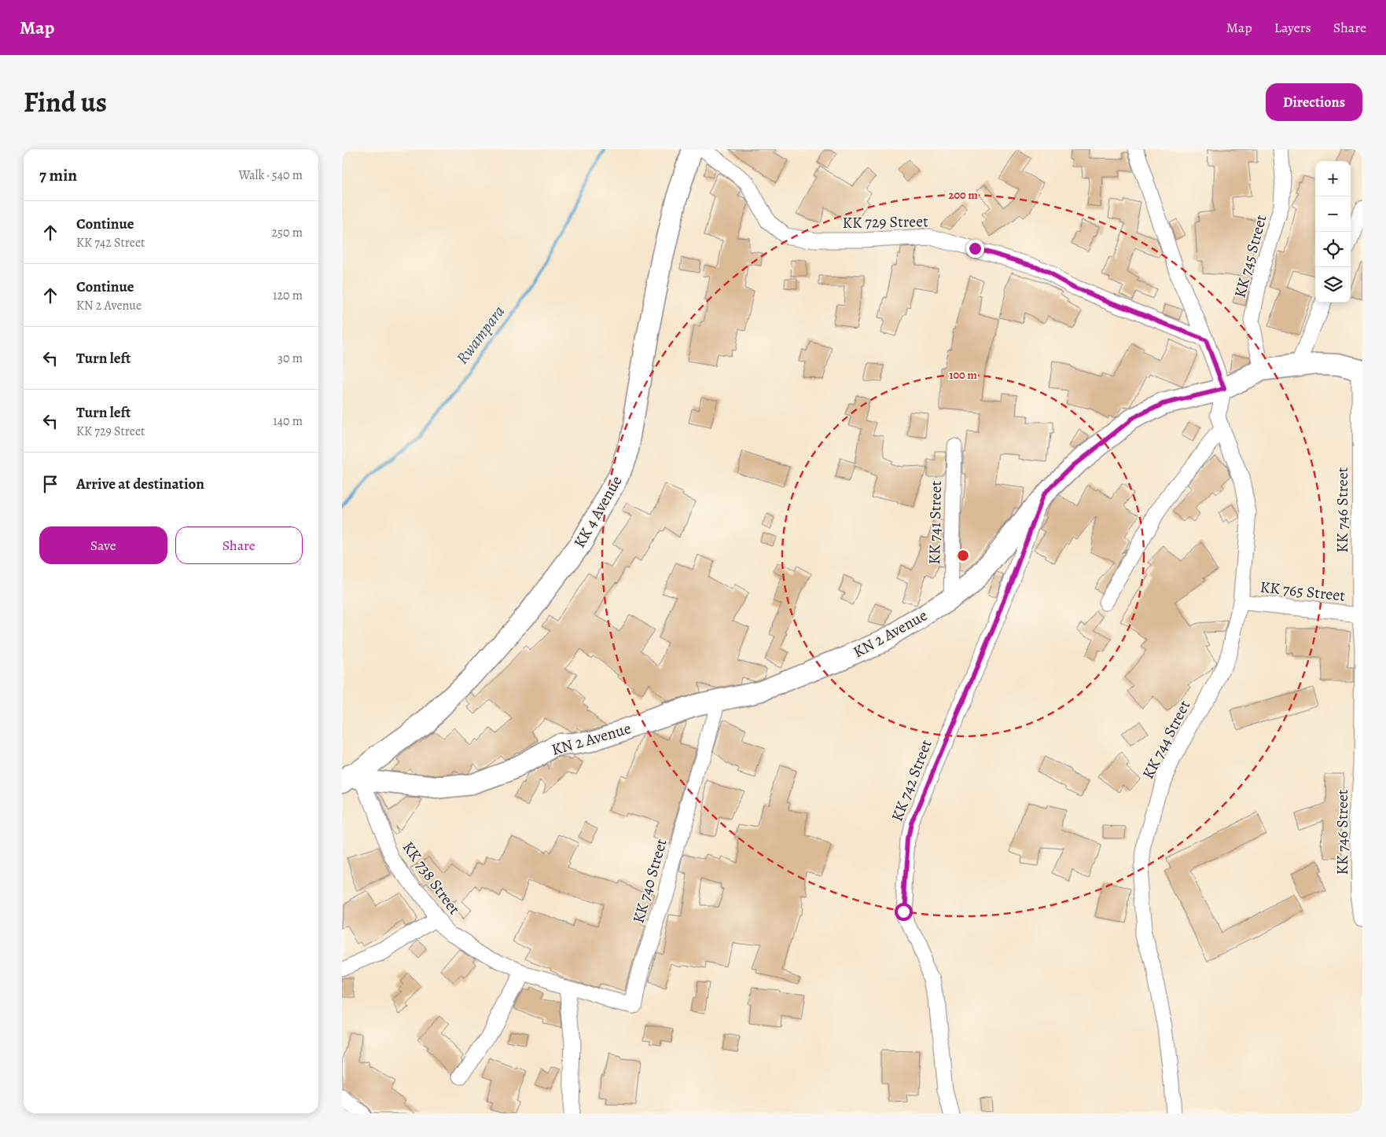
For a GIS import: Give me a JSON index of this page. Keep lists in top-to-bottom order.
{
  "streets": {
    "street": [
      "KK 729 Street",
      "KK 745 Street",
      "KK 746 Street",
      "KK 4 Avenue",
      "KK 741 Street",
      "KK 765 Street",
      "KN 2 Avenue",
      "KK 744 Street",
      "KK 742 Street",
      "KK 738 Street",
      "KK 740 Street"
    ]
  },
  "crossings": [
    ["KK 745 Street", "KN 2 Avenue"],
    ["KK 746 Street", "KK 765 Street"],
    ["KK 746 Street", "KN 2 Avenue"],
    ["KK 4 Avenue", "KN 2 Avenue"],
    ["KK 4 Avenue", "KK 738 Street"],
    ["KK 741 Street", "KN 2 Avenue"],
    ["KK 765 Street", "KK 744 Street"],
    ["KN 2 Avenue", "KK 744 Street"],
    ["KN 2 Avenue", "KK 742 Street"],
    ["KN 2 Avenue", "KK 738 Street"],
    ["KN 2 Avenue", "KK 740 Street"],
    ["KK 738 Street", "KK 740 Street"]
  ],
  "water": ["Rwampara"],
  "page": {
    "header": "Map",
    "nav": ["Map", "Layers", "Share"],
    "title": "Find us",
    "buttons": [
      "Directions",
      ["Save", "Share"]
    ],
    "heading": ["7 min", "Walk · 540 m"],
    "map_buttons": ["+", "−"],
    "list": [
      ["Continue", "KK 742 Street", "250 m"],
      ["Continue", "KN 2 Avenue", "120 m"],
      ["Turn left", "30 m"],
      ["Turn left", "KK 729 Street", "140 m"],
      "Arrive at destination"
    ]
  },
  "rings": ["200 m", "100 m"]
}
